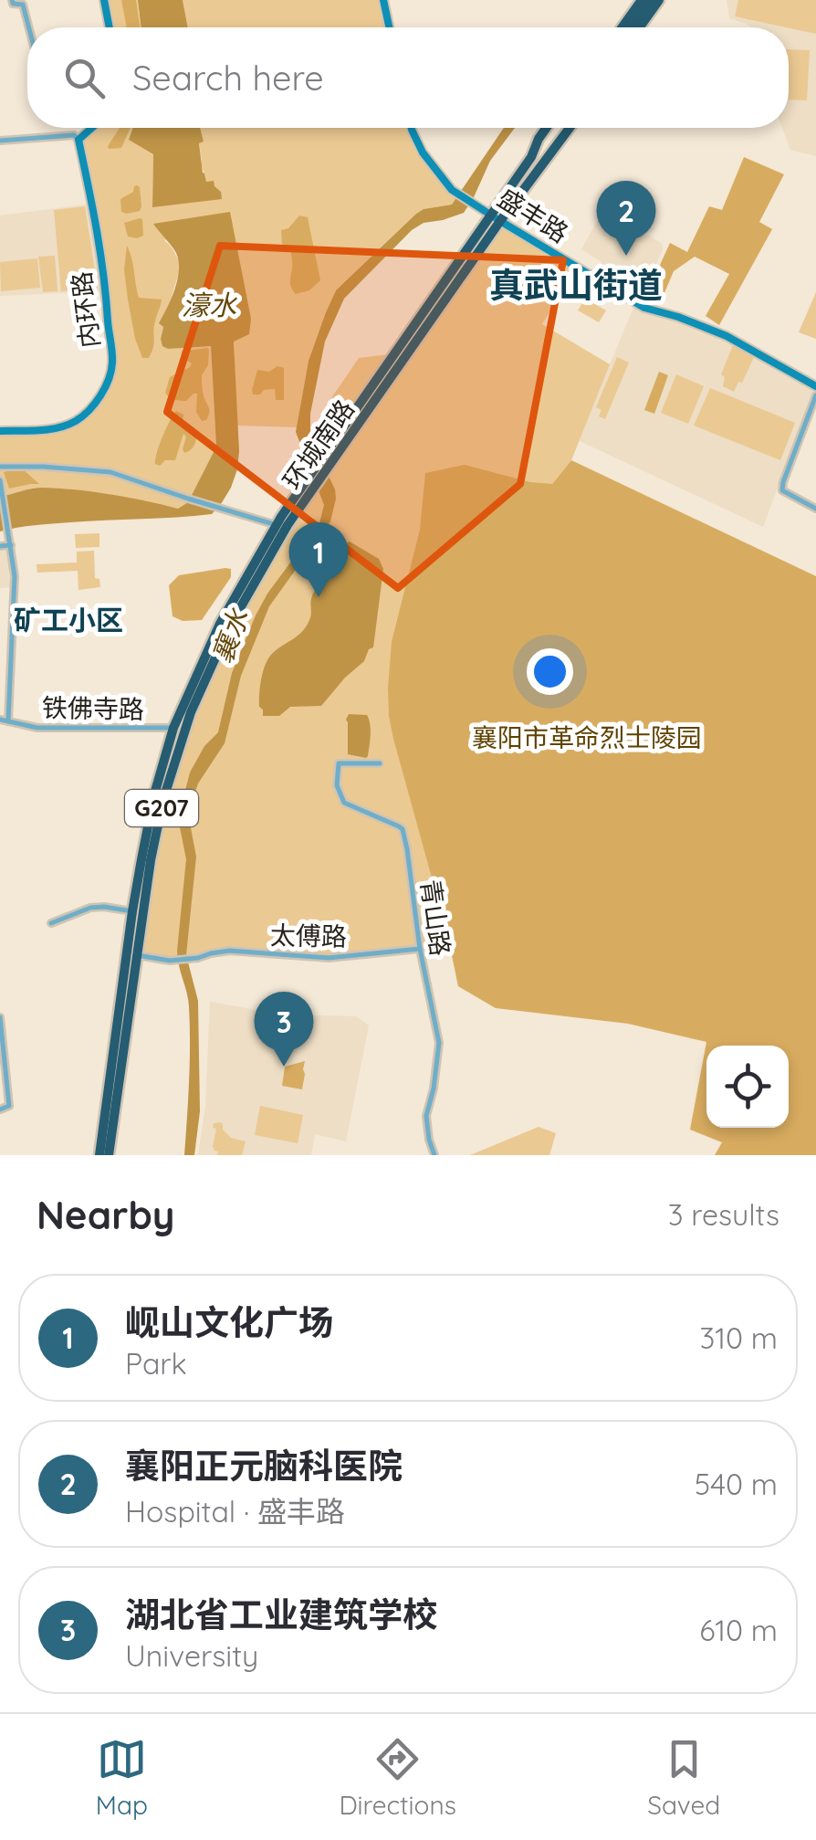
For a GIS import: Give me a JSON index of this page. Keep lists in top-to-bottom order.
{
  "streets": {
    "highway": ["环城南路", "G207"],
    "street": [
      "盛丰路",
      "内环路",
      "铁佛寺路",
      "青山路",
      "太傅路"
    ]
  },
  "crossings": [
    ["盛丰路", "环城南路"],
    ["环城南路", "铁佛寺路"],
    ["环城南路", "太傅路"],
    ["青山路", "太傅路"]
  ],
  "districts": ["真武山街道", "矿工小区"],
  "water": ["濠水", "襄水"],
  "parks": ["襄阳市革命烈士陵园"],
  "page": {
    "search": "Search here",
    "pins": ["2", "1", "3"],
    "heading": ["Nearby", "3 results"],
    "list": [
      {
        "mark": "1",
        "name": "岘山文化广场",
        "note": "Park",
        "value": "310 m"
      },
      {
        "mark": "2",
        "name": "襄阳正元脑科医院",
        "note": "Hospital · 盛丰路",
        "value": "540 m"
      },
      {
        "mark": "3",
        "name": "湖北省工业建筑学校",
        "note": "University",
        "value": "610 m"
      }
    ],
    "nav": ["Map", "Directions", "Saved"]
  }
}
